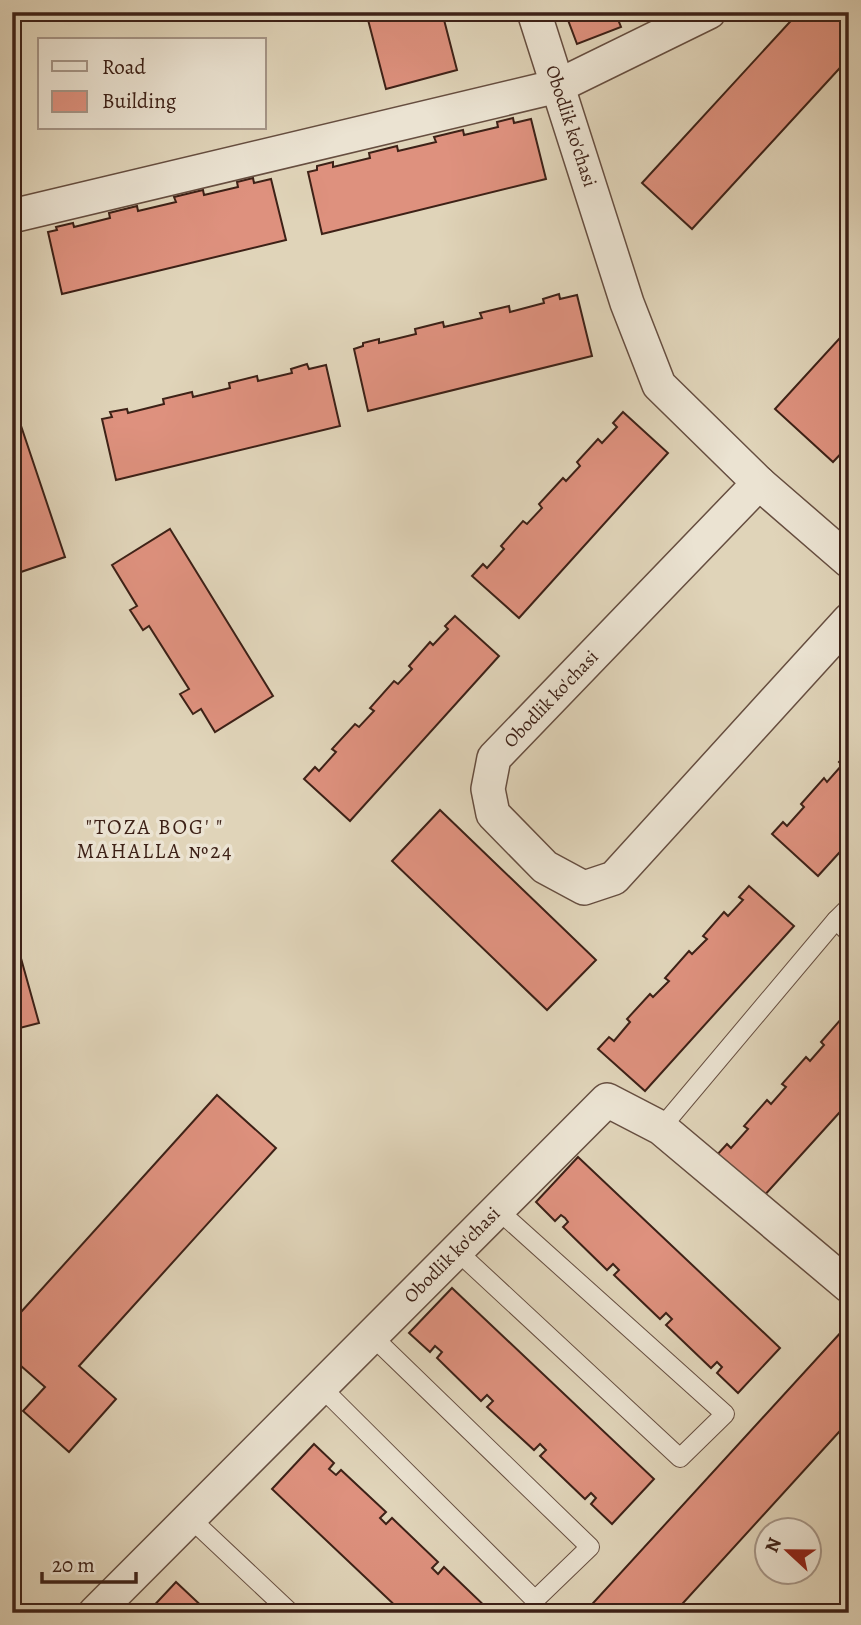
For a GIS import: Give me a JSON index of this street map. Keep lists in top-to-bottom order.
{
  "streets": {
    "street": ["Obodlik ko'chasi"]
  },
  "districts": ["\"TOZA BOG' \" MAHALLA №24"],
  "legend": ["Road", "Building"],
  "scale_bar": "20 m",
  "north": "left"
}
